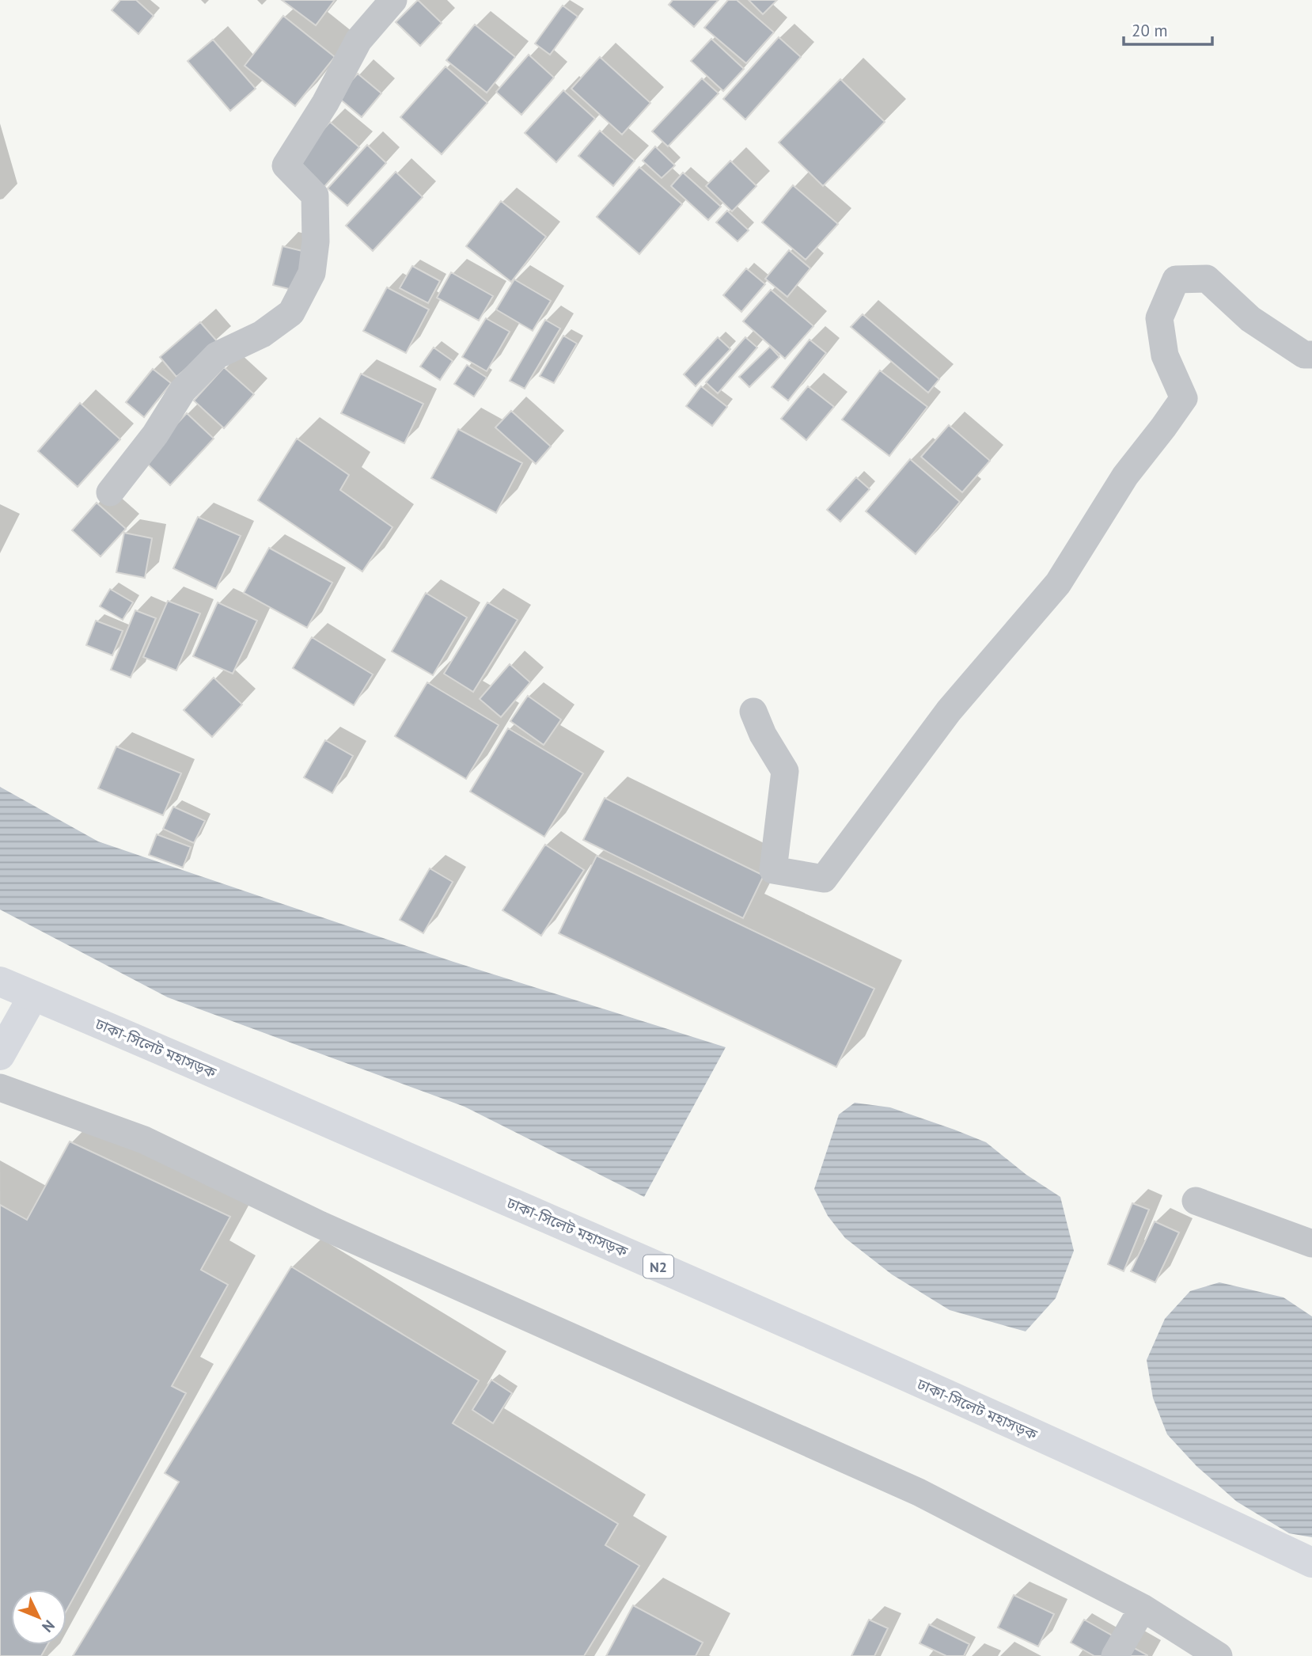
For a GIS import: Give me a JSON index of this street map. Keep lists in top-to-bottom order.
{
  "streets": {
    "main road": ["ঢাকা-সিলেট মহাসড়ক", "N2"]
  },
  "scale_bar": "20 m",
  "north": "bottom right"
}
